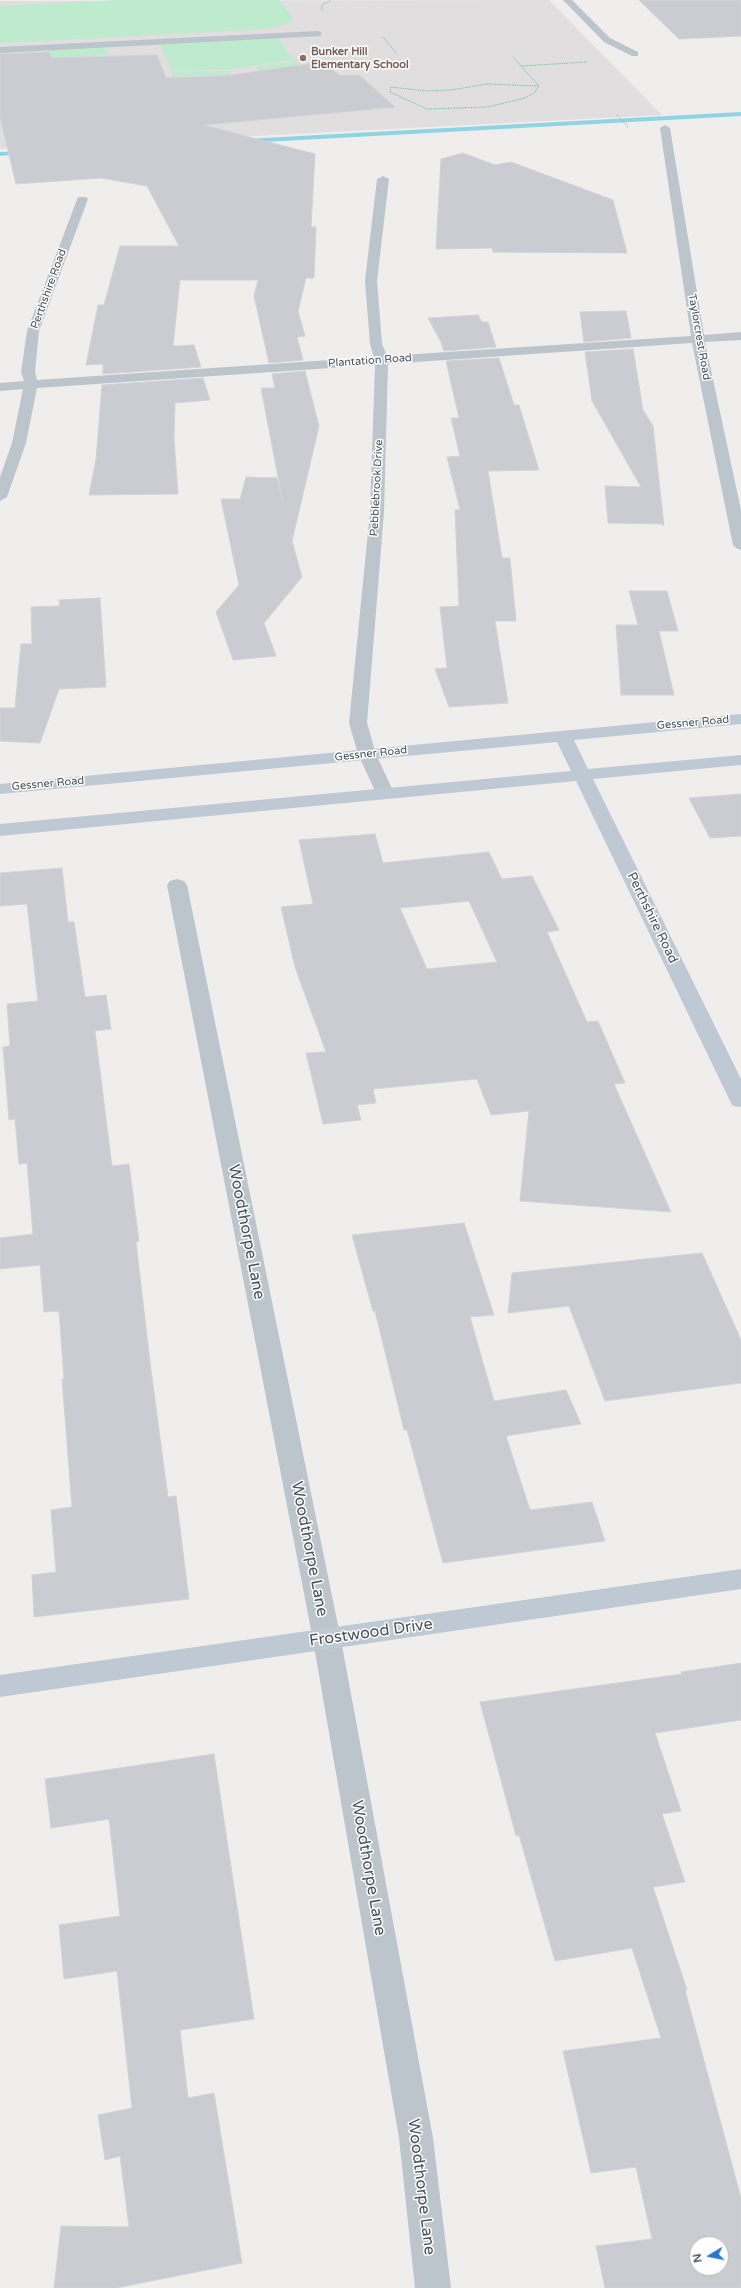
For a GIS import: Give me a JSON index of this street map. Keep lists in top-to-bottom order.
{
  "streets": {
    "main road": ["Perthshire Road", "Gessner Road", "Frostwood Drive"],
    "street": [
      "Taylorcrest Road",
      "Plantation Road",
      "Pebblebrook Drive",
      "Woodthorpe Lane"
    ]
  },
  "crossings": [
    ["Perthshire Road", "Plantation Road"],
    ["Perthshire Road", "Gessner Road"],
    ["Taylorcrest Road", "Plantation Road"],
    ["Plantation Road", "Pebblebrook Drive"],
    ["Pebblebrook Drive", "Gessner Road"],
    ["Woodthorpe Lane", "Frostwood Drive"]
  ],
  "places": ["Bunker Hill Elementary School"],
  "north": "left"
}
